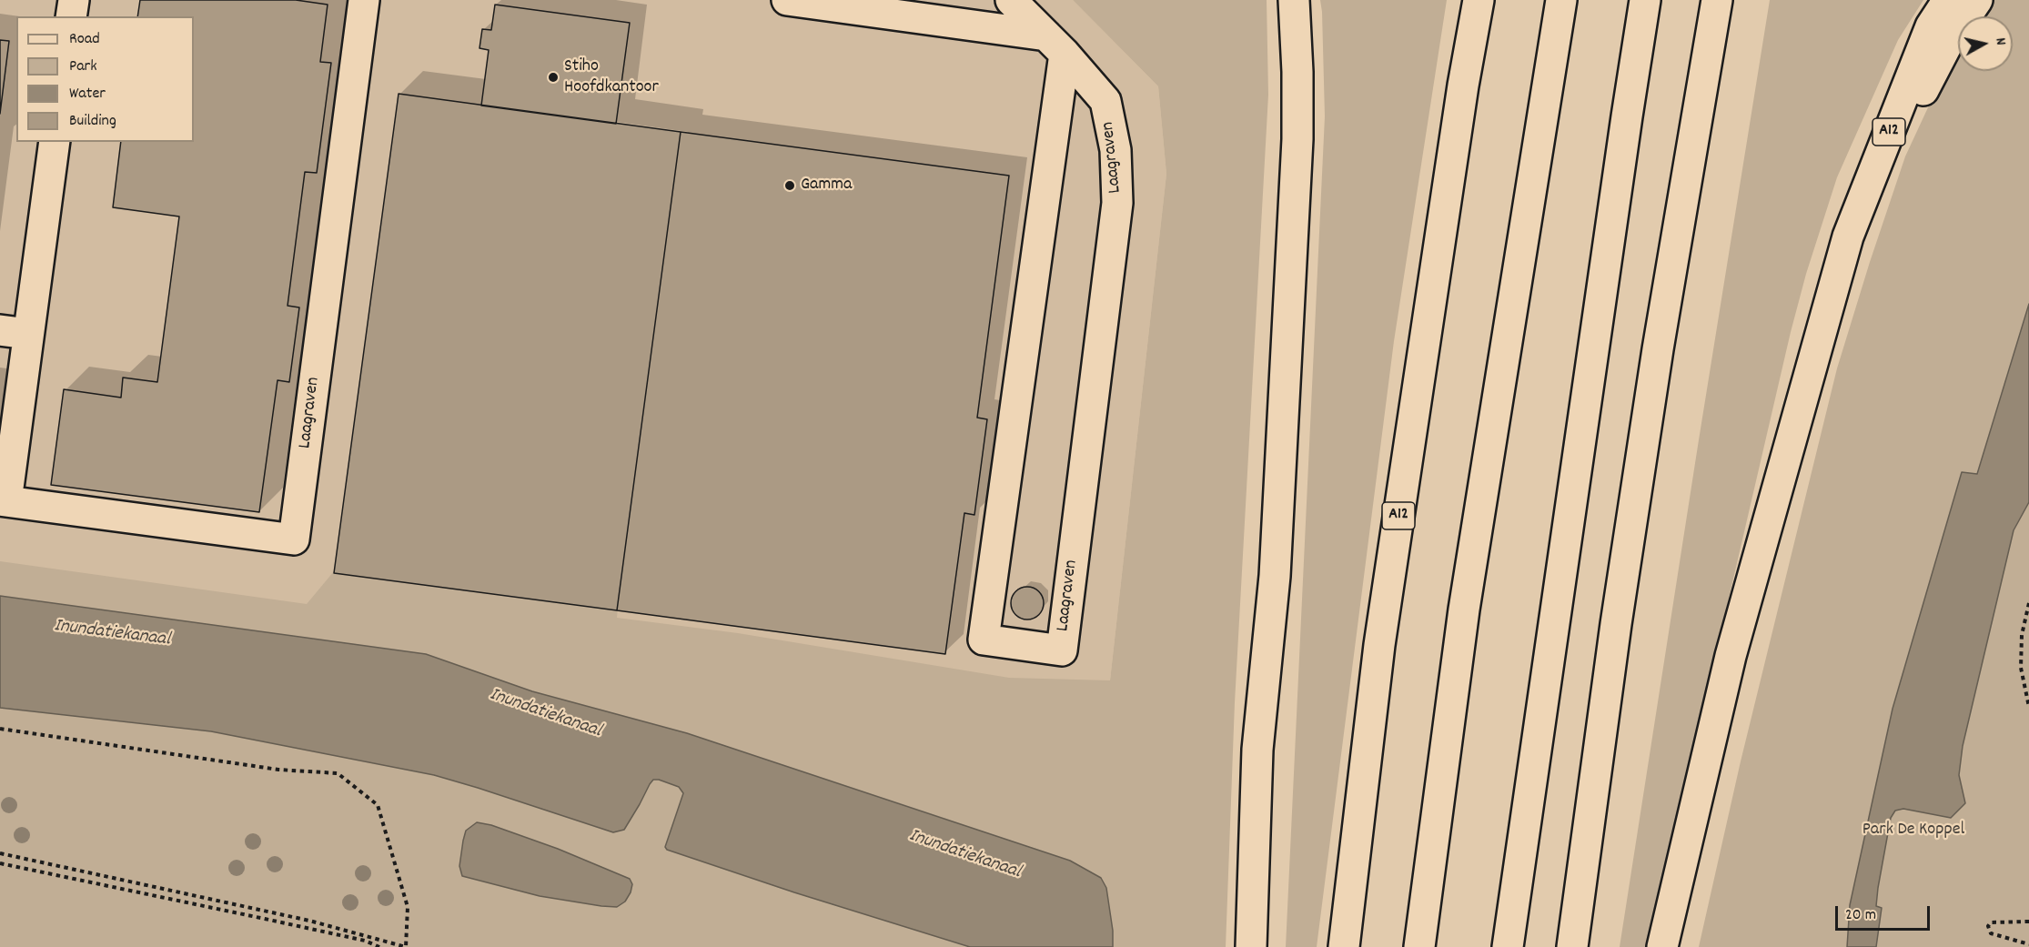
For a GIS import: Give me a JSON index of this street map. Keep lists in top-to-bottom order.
{
  "streets": {
    "main road": ["A12", "Laagraven"]
  },
  "water": ["Inundatiekanaal"],
  "parks": ["Park De Koppel"],
  "places": ["Stiho Hoofdkantoor", "Gamma"],
  "legend": [
    "Road",
    "Park",
    "Water",
    "Building"
  ],
  "scale_bar": "20 m",
  "north": "right"
}
